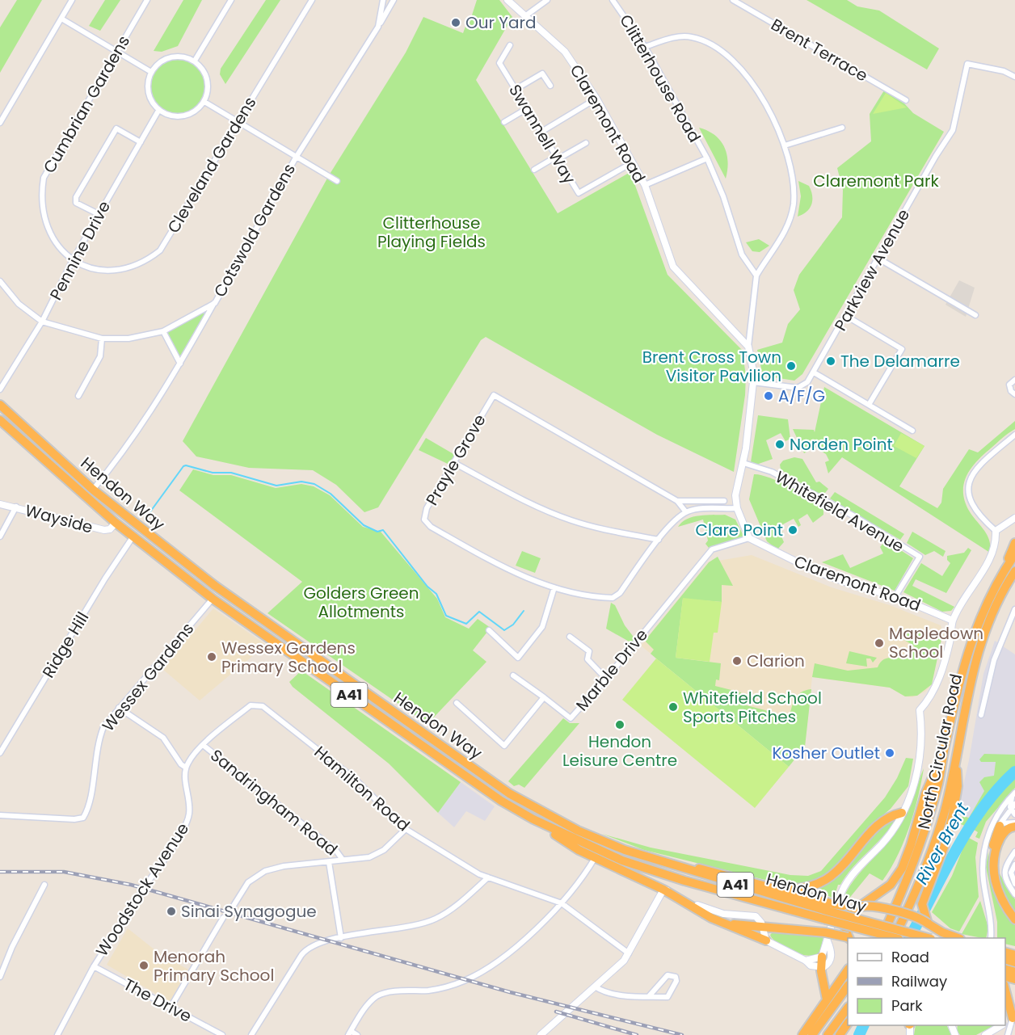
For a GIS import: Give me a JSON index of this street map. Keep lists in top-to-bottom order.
{
  "streets": {
    "highway": ["Hendon Way", "A41", "North Circular Road"],
    "street": [
      "Brent Terrace",
      "Clitterhouse Road",
      "Cumbrian Gardens",
      "Claremont Road",
      "Swannell Way",
      "Cleveland Gardens",
      "Cotswold Gardens",
      "Pennine Drive",
      "Parkview Avenue",
      "Prayle Grove",
      "Whitefield Avenue",
      "Wayside",
      "Ridge Hill",
      "Marble Drive",
      "Wessex Gardens",
      "Hamilton Road",
      "Sandringham Road",
      "Woodstock Avenue",
      "The Drive"
    ]
  },
  "crossings": [
    ["Clitterhouse Road", "Claremont Road"],
    ["Cumbrian Gardens", "Cleveland Gardens"],
    ["Cumbrian Gardens", "Pennine Drive"],
    ["Claremont Road", "Swannell Way"],
    ["Claremont Road", "Whitefield Avenue"],
    ["Claremont Road", "Marble Drive"],
    ["Cleveland Gardens", "Pennine Drive"],
    ["Cotswold Gardens", "Pennine Drive"],
    ["Hendon Way", "Wayside"],
    ["Hendon Way", "Ridge Hill"],
    ["Hendon Way", "Wessex Gardens"],
    ["Hendon Way", "A41"],
    ["Hamilton Road", "Sandringham Road"],
    ["Woodstock Avenue", "The Drive"]
  ],
  "water": ["River Brent"],
  "parks": ["Claremont Park", "Clitterhouse Playing Fields", "Golders Green Allotments"],
  "places": [
    "Our Yard",
    "The Delamarre",
    "Brent Cross Town Visitor Pavilion",
    "A/F/G",
    "Norden Point",
    "Clare Point",
    "Mapledown School",
    "Wessex Gardens Primary School",
    "Clarion",
    "Whitefield School Sports Pitches",
    "Hendon Leisure Centre",
    "Kosher Outlet",
    "Sinai Synagogue",
    "Menorah Primary School"
  ],
  "legend": ["Road", "Railway", "Park"]
}
